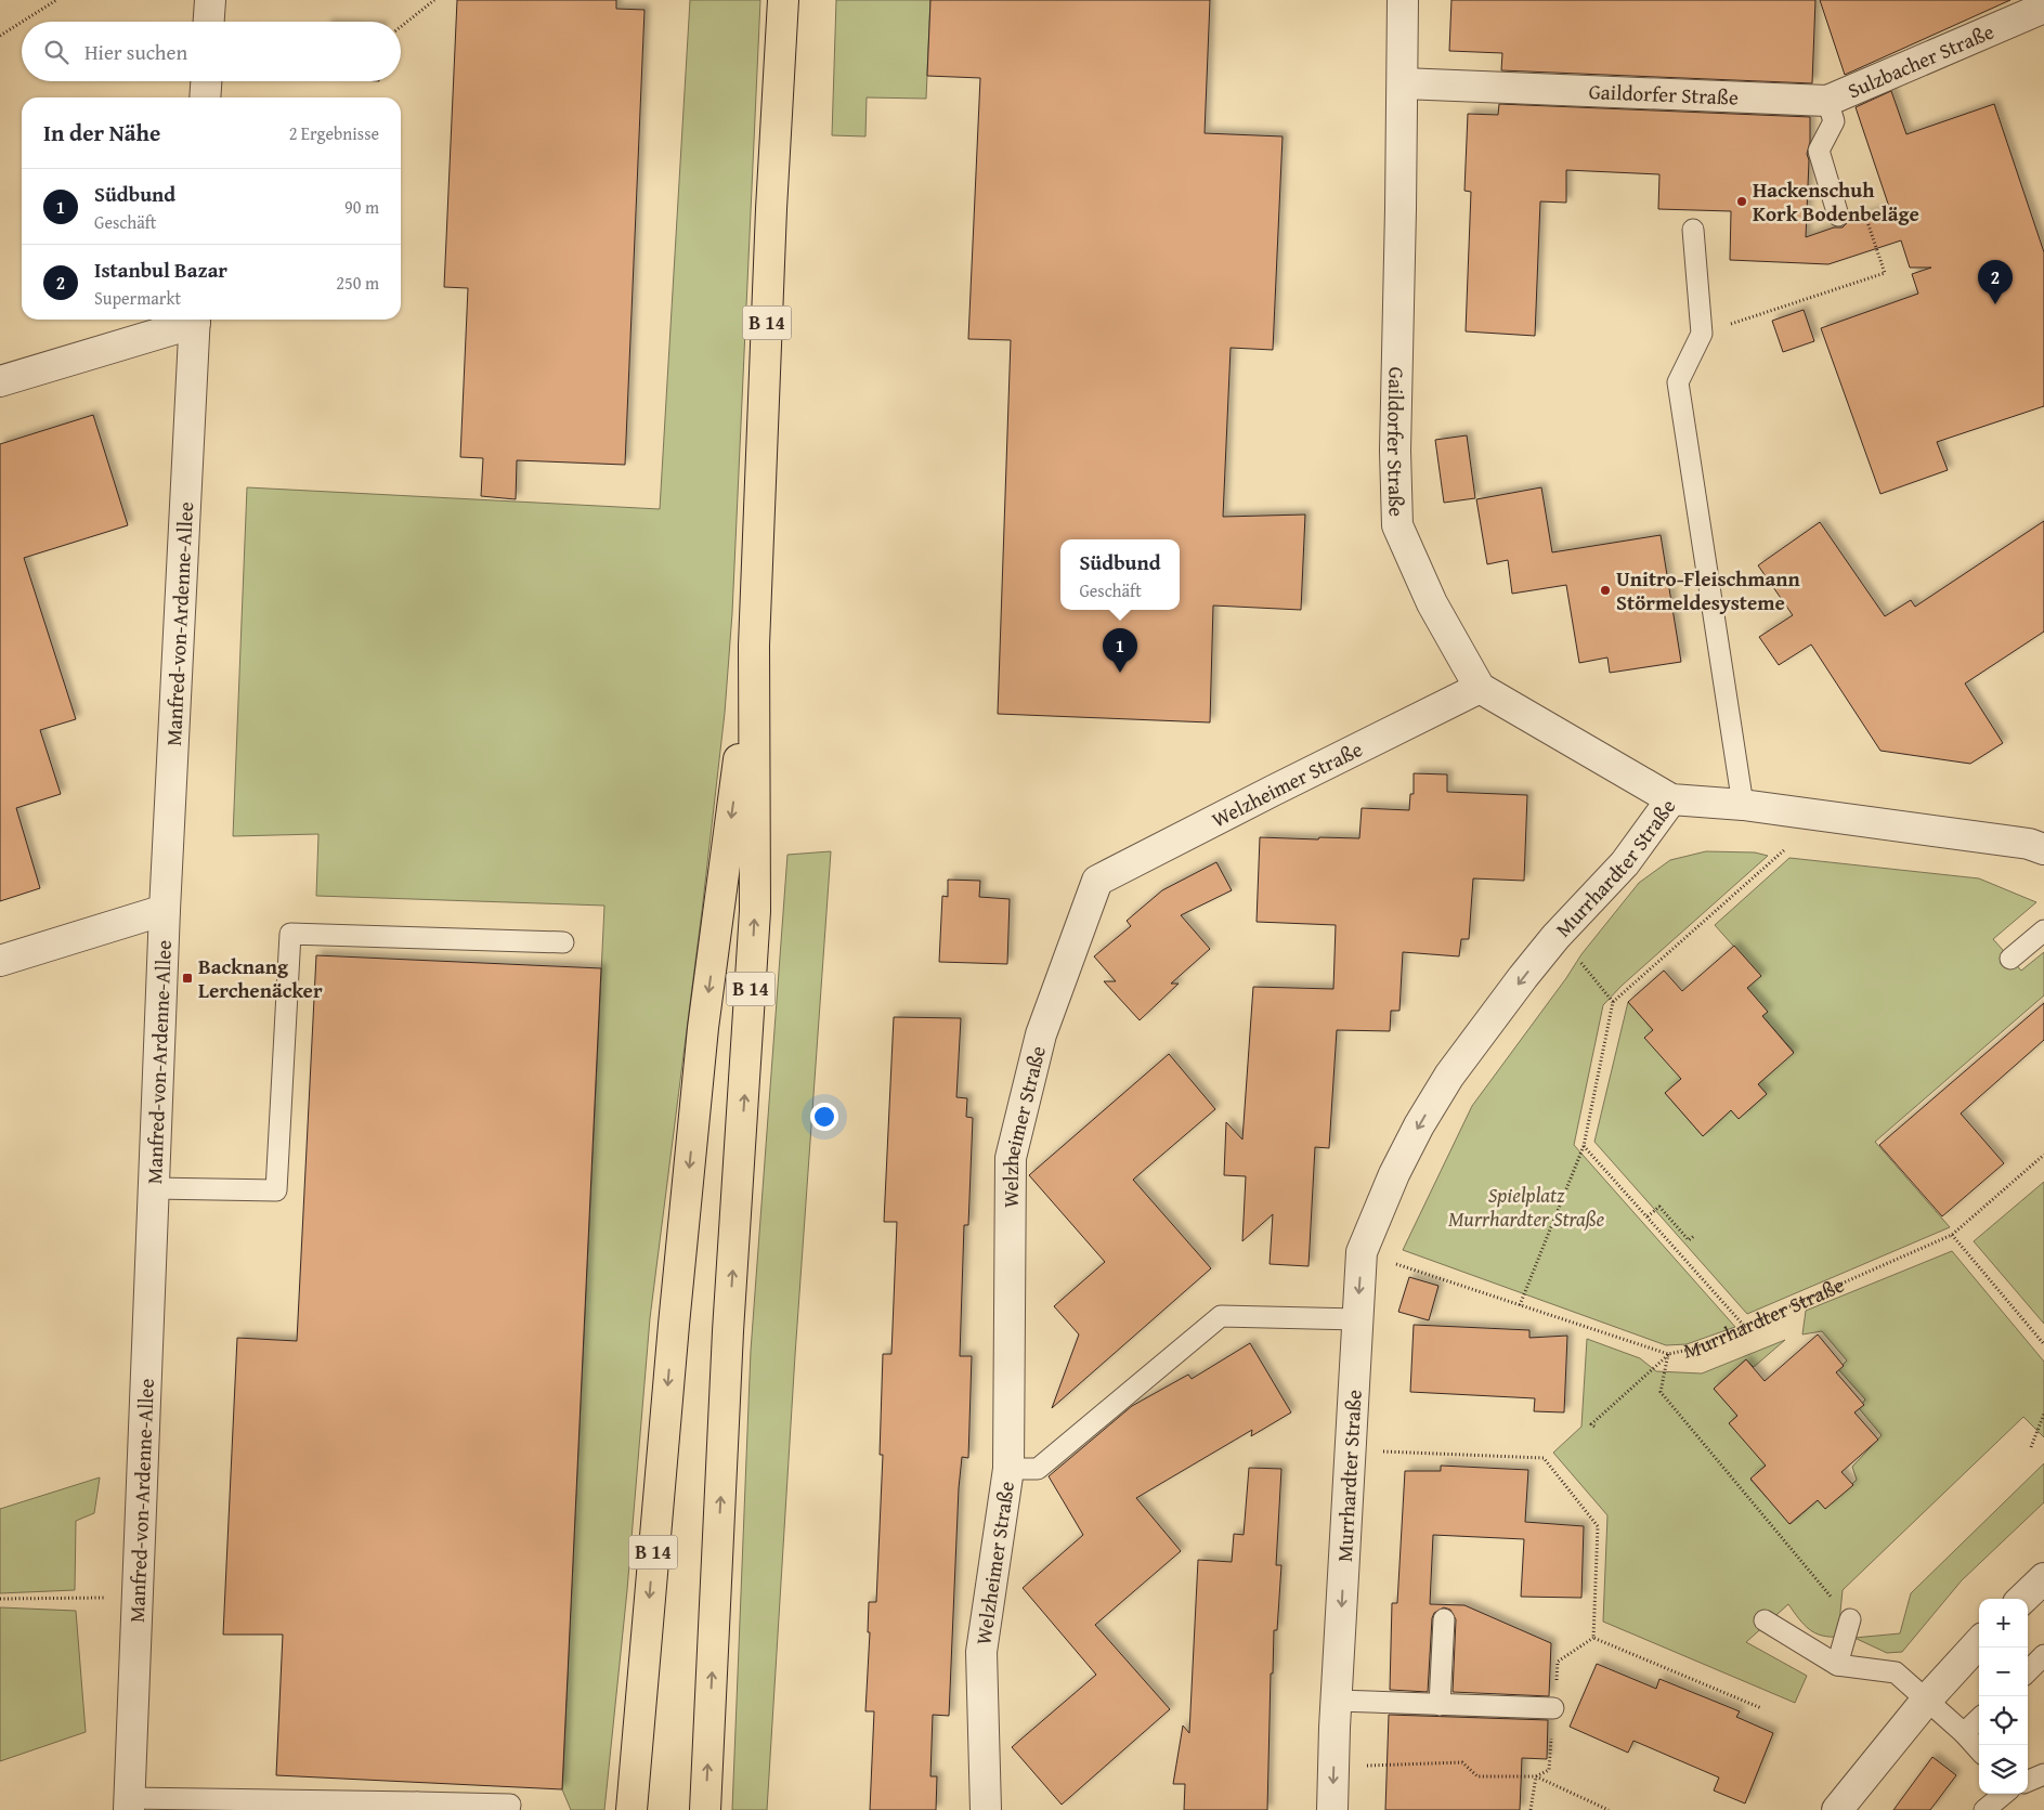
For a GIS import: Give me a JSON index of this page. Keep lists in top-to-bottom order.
{
  "streets": {
    "main road": ["B 14"],
    "street": [
      "Sulzbacher Straße",
      "Gaildorfer Straße",
      "Manfred-von-Ardenne-Allee",
      "Welzheimer Straße",
      "Murrhardter Straße"
    ]
  },
  "crossings": [
    ["Sulzbacher Straße", "Gaildorfer Straße"],
    ["Gaildorfer Straße", "Welzheimer Straße"]
  ],
  "one_way": ["Murrhardter Straße"],
  "parks": ["Spielplatz Murrhardter Straße"],
  "places": {
    "other": ["Hackenschuh Kork Bodenbeläge", "Unitro-Fleischmann Störmeldesysteme"],
    "transit": ["Backnang Lerchenäcker"]
  },
  "page": {
    "search": "Hier suchen",
    "heading": ["In der Nähe", "2 Ergebnisse"],
    "list": [
      {
        "mark": "1",
        "name": "Südbund",
        "note": "Geschäft",
        "value": "90 m"
      },
      {
        "mark": "2",
        "name": "Istanbul Bazar",
        "note": "Supermarkt",
        "value": "250 m"
      }
    ],
    "pins": ["2", "1"],
    "popup": ["Südbund", "Geschäft"],
    "map_buttons": ["+", "−"]
  }
}
